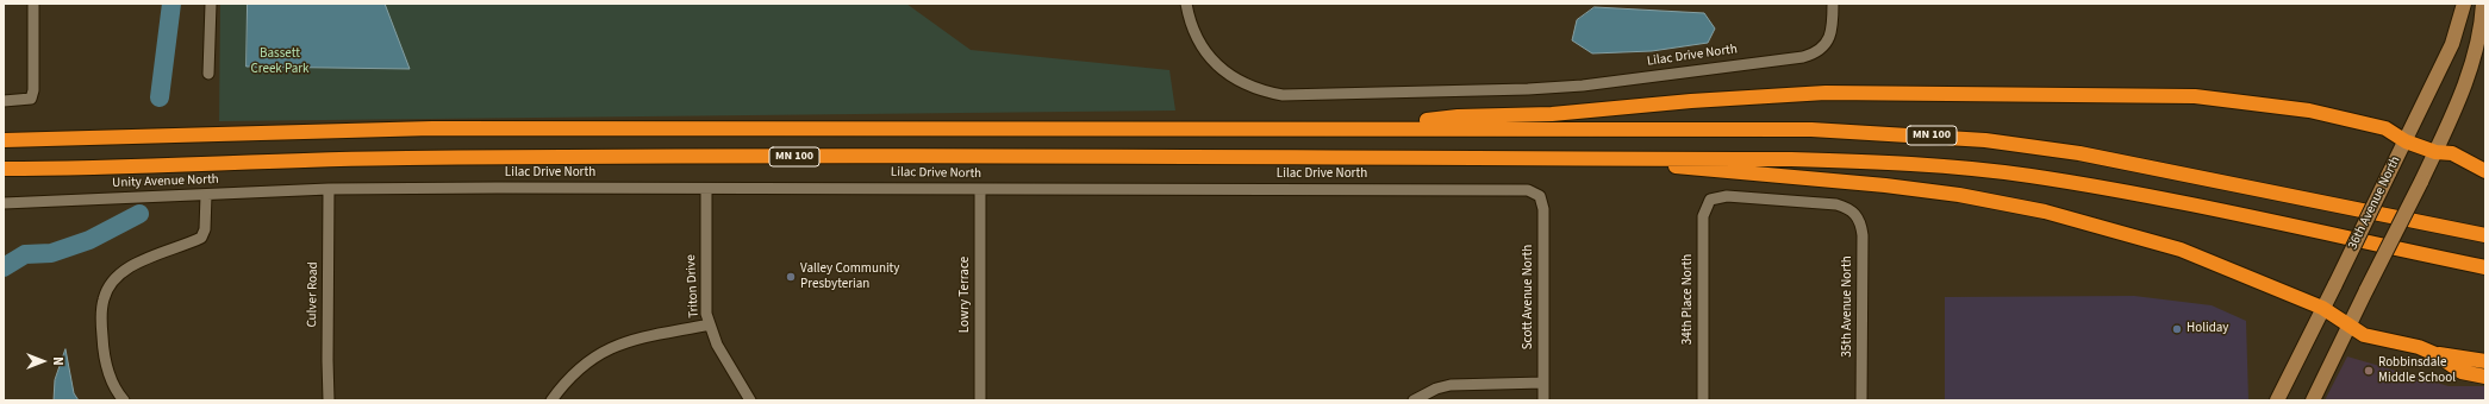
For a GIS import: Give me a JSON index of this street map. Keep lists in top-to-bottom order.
{
  "streets": {
    "highway": ["MN 100"],
    "street": [
      "Lilac Drive North",
      "Unity Avenue North",
      "36th Avenue North",
      "Triton Drive",
      "Culver Road",
      "Lowry Terrace",
      "Scott Avenue North",
      "34th Place North",
      "35th Avenue North"
    ]
  },
  "crossings": [
    ["Lilac Drive North", "Unity Avenue North"],
    ["Lilac Drive North", "Triton Drive"],
    ["Lilac Drive North", "Culver Road"],
    ["Lilac Drive North", "Lowry Terrace"],
    ["Lilac Drive North", "Scott Avenue North"],
    ["Unity Avenue North", "Culver Road"],
    ["34th Place North", "35th Avenue North"]
  ],
  "parks": ["Bassett Creek Park"],
  "places": ["Valley Community Presbyterian", "Holiday", "Robbinsdale Middle School"],
  "north": "right"
}
